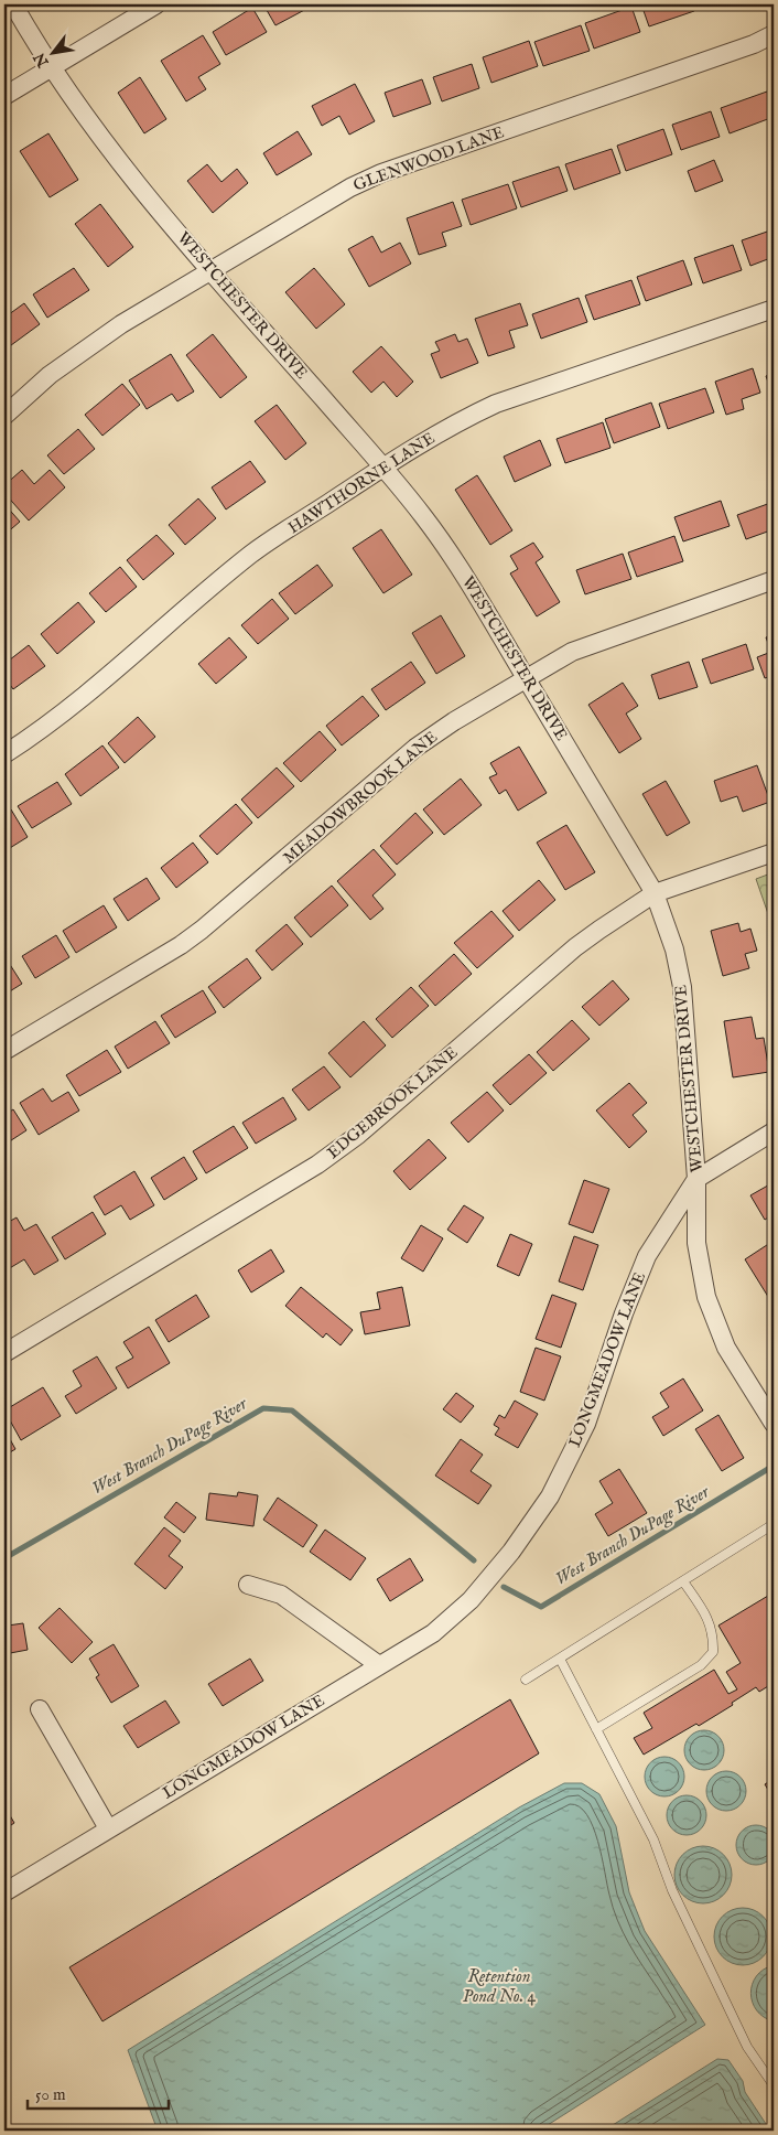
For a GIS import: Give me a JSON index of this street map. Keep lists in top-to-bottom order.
{
  "streets": {
    "street": [
      "GLENWOOD LANE",
      "WESTCHESTER DRIVE",
      "HAWTHORNE LANE",
      "MEADOWBROOK LANE",
      "EDGEBROOK LANE",
      "LONGMEADOW LANE"
    ]
  },
  "crossings": [
    ["GLENWOOD LANE", "WESTCHESTER DRIVE"],
    ["WESTCHESTER DRIVE", "HAWTHORNE LANE"],
    ["WESTCHESTER DRIVE", "MEADOWBROOK LANE"],
    ["WESTCHESTER DRIVE", "EDGEBROOK LANE"],
    ["WESTCHESTER DRIVE", "LONGMEADOW LANE"]
  ],
  "water": ["West Branch DuPage River", "Retention Pond No. 4"],
  "scale_bar": "50 m",
  "north": "bottom left"
}
